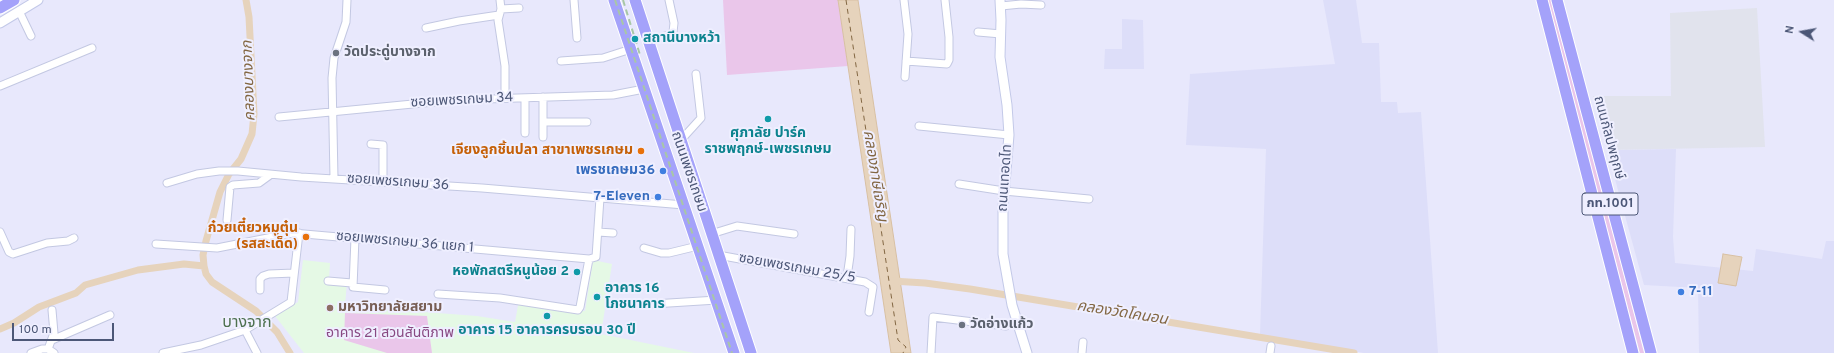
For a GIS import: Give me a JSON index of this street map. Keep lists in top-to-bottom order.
{
  "streets": {
    "main road": [
      "ถนนกัลปพฤกษ์",
      "ถนนเพชรเกษม",
      "ถนนเทอดไท",
      "กท.1001"
    ],
    "street": [
      "ซอยเพชรเกษม 34",
      "ซอยเพชรเกษม 36",
      "ซอยเพชรเกษม 36 แยก 1",
      "ซอยเพชรเกษม 25/5"
    ]
  },
  "crossings": [
    ["ซอยเพชรเกษม 34", "ถนนเพชรเกษม"],
    ["ถนนเพชรเกษม", "ซอยเพชรเกษม 36"],
    ["ถนนเพชรเกษม", "ซอยเพชรเกษม 25/5"]
  ],
  "districts": ["บางจาก"],
  "water": ["คลองบางจาก", "คลองภาษีเจริญ", "คลองวัดโคนอน"],
  "parks": ["อาคาร 21 สวนสันติภาพ"],
  "places": [
    "สถานีบางหว้า",
    "วัดประดู่บางจาก",
    "ศุภาลัย ปาร์ค ราชพฤกษ์-เพชรเกษม",
    "เจียงลูกชิ้นปลา สาขาเพชรเกษม",
    "เพรชเกษม36",
    "7-Eleven",
    "ก๋วยเตี๋ยวหมูตุ๋น (รสสะเด็ด)",
    "หอพักสตรีหนูน้อย 2",
    "7-11",
    "อาคาร 16 โภชนาคาร",
    "มหาวิทยาลัยสยาม",
    "อาคาร 15 อาคารครบรอบ 30 ปี",
    "วัดอ่างแก้ว"
  ],
  "scale_bar": "100 m",
  "north": "left"
}
